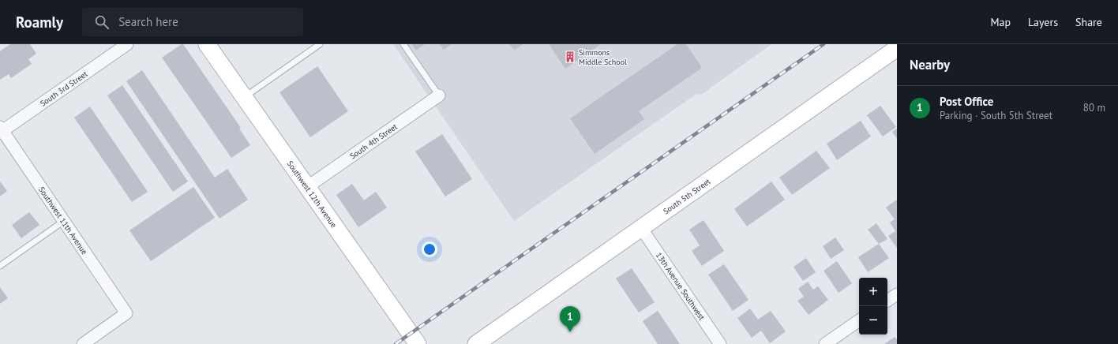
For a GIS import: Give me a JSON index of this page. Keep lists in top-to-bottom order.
{
  "streets": {
    "main road": ["Southwest 12th Avenue", "South 5th Street"],
    "street": [
      "South 3rd Street",
      "South 4th Street",
      "Southwest 11th Avenue",
      "13th Avenue Southwest"
    ]
  },
  "crossings": [
    ["South 3rd Street", "Southwest 11th Avenue"],
    ["South 4th Street", "Southwest 12th Avenue"],
    ["South 5th Street", "13th Avenue Southwest"]
  ],
  "places": {
    "building": ["Simmons Middle School"]
  },
  "page": {
    "header": "Roamly",
    "search": "Search here",
    "nav": ["Map", "Layers", "Share"],
    "heading": "Nearby",
    "list": [
      {
        "mark": "1",
        "name": "Post Office",
        "note": "Parking · South 5th Street",
        "value": "80 m"
      }
    ],
    "map_buttons": ["+", "−"],
    "pins": "1"
  }
}
